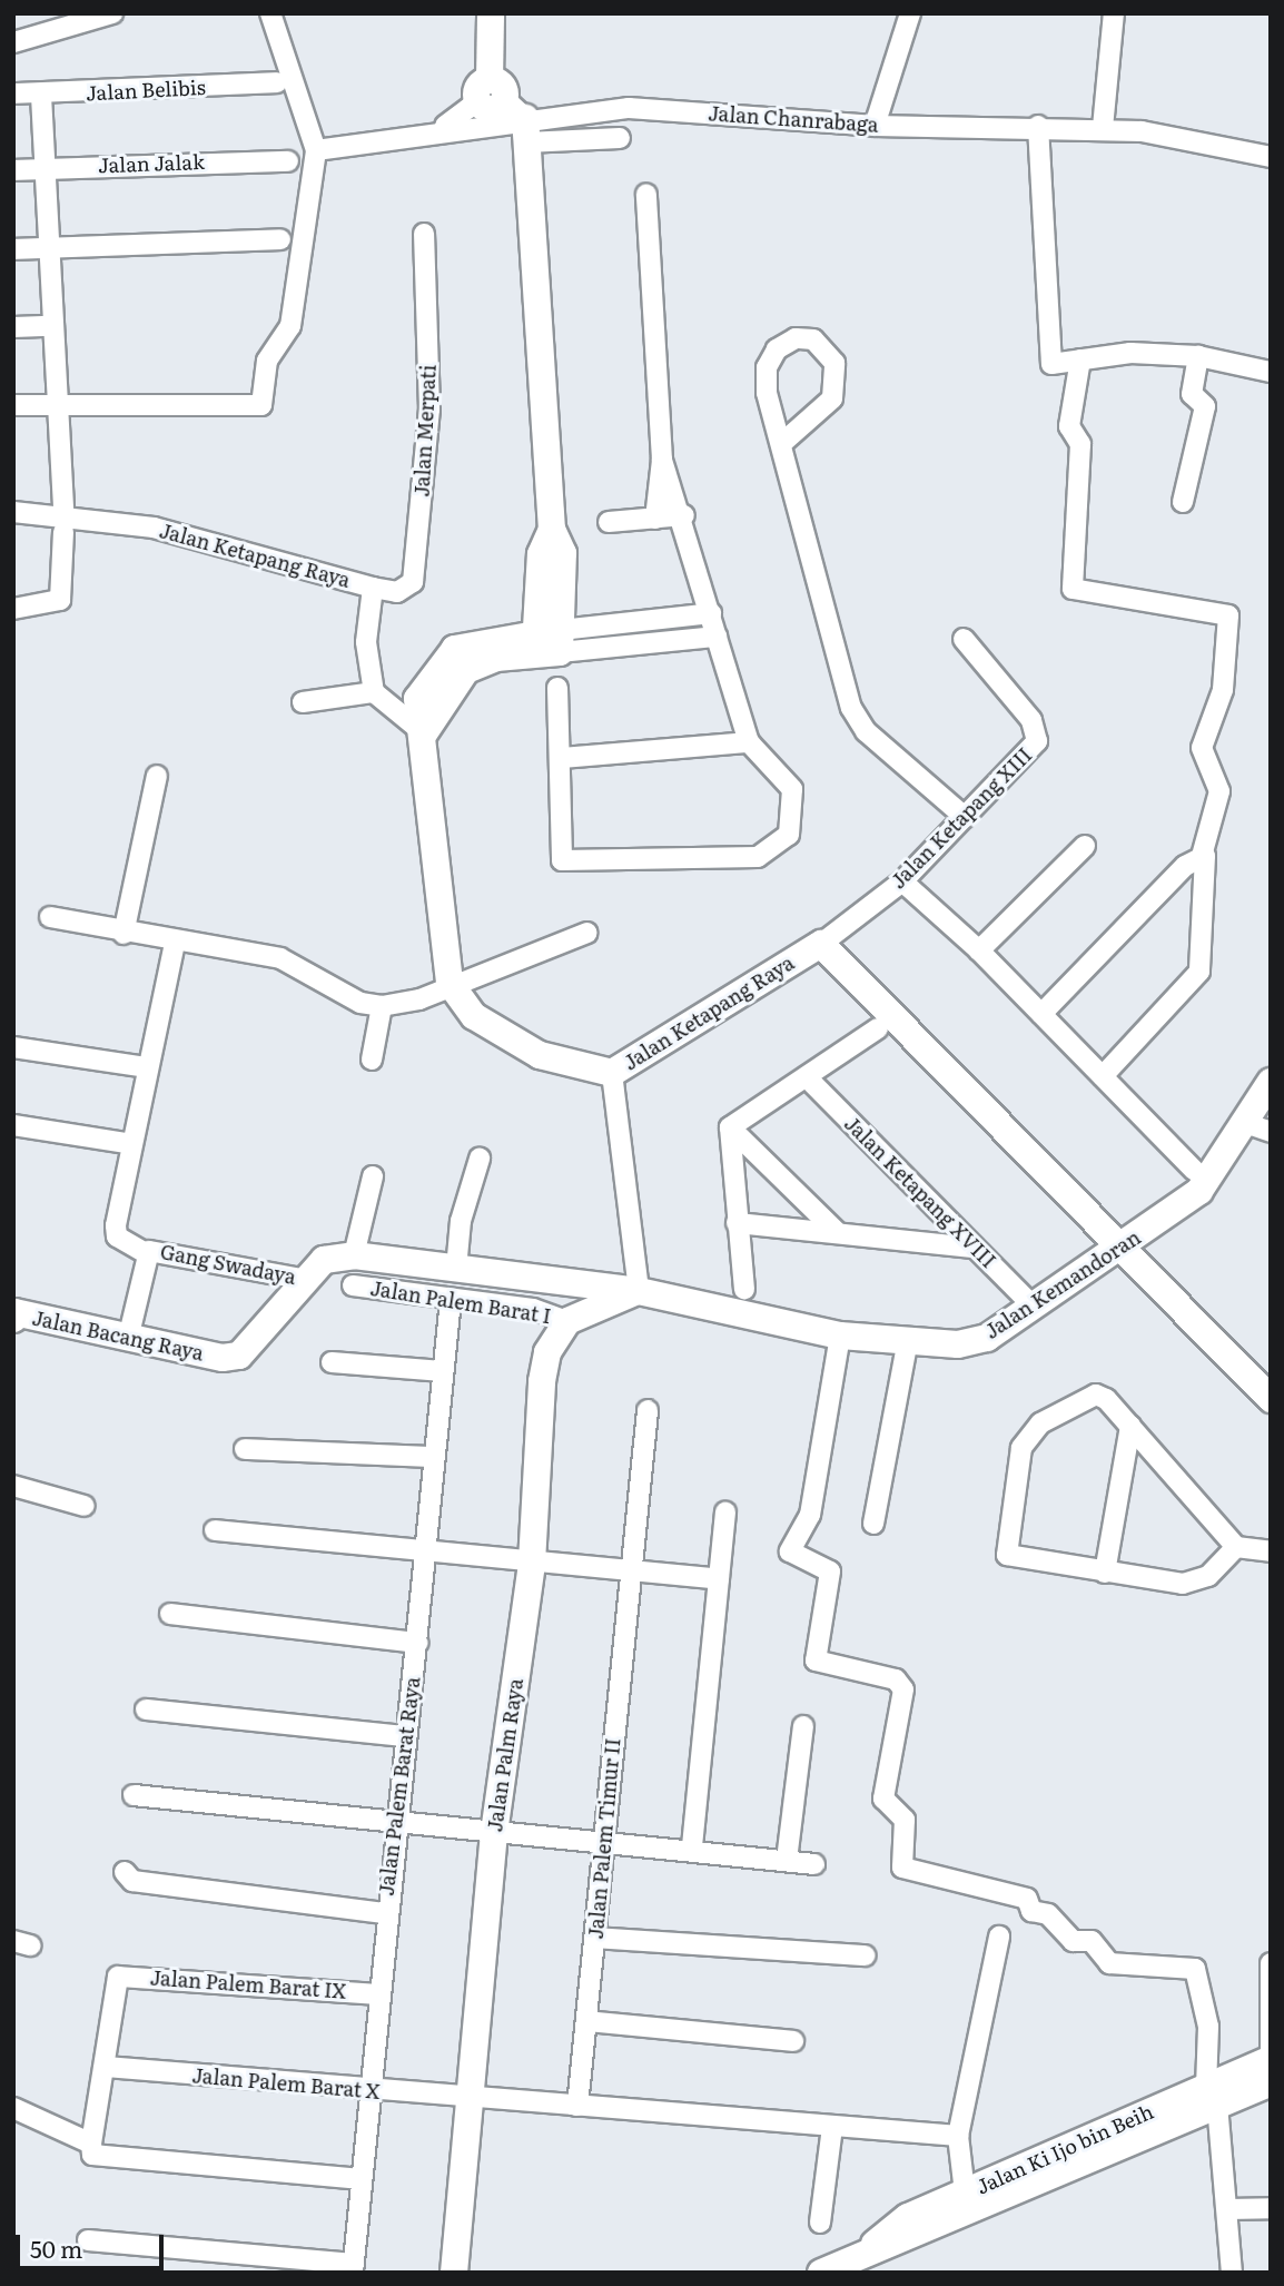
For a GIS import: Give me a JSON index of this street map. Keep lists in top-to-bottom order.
{
  "streets": {
    "street": [
      "Jalan Belibis",
      "Jalan Chanrabaga",
      "Jalan Jalak",
      "Jalan Merpati",
      "Jalan Ketapang Raya",
      "Jalan Ketapang XIII",
      "Jalan Ketapang XVIII",
      "Gang Swadaya",
      "Jalan Kemandoran",
      "Jalan Palem Barat I",
      "Jalan Bacang Raya",
      "Jalan Palm Raya",
      "Jalan Palem Barat Raya",
      "Jalan Palem Timur II",
      "Jalan Palem Barat IX",
      "Jalan Palem Barat X",
      "Jalan Ki Ijo bin Beih"
    ]
  },
  "crossings": [
    ["Jalan Merpati", "Jalan Ketapang Raya"],
    ["Jalan Ketapang Raya", "Jalan Ketapang XIII"],
    ["Jalan Ketapang XVIII", "Jalan Kemandoran"],
    ["Gang Swadaya", "Jalan Bacang Raya"],
    ["Jalan Kemandoran", "Jalan Bacang Raya"],
    ["Jalan Palem Barat I", "Jalan Palm Raya"],
    ["Jalan Palem Barat I", "Jalan Palem Barat Raya"],
    ["Jalan Palm Raya", "Jalan Palem Barat X"],
    ["Jalan Palem Barat Raya", "Jalan Palem Barat IX"],
    ["Jalan Palem Barat Raya", "Jalan Palem Barat X"],
    ["Jalan Palem Timur II", "Jalan Palem Barat X"],
    ["Jalan Palem Barat IX", "Jalan Palem Barat X"]
  ],
  "scale_bar": "50 m"
}
